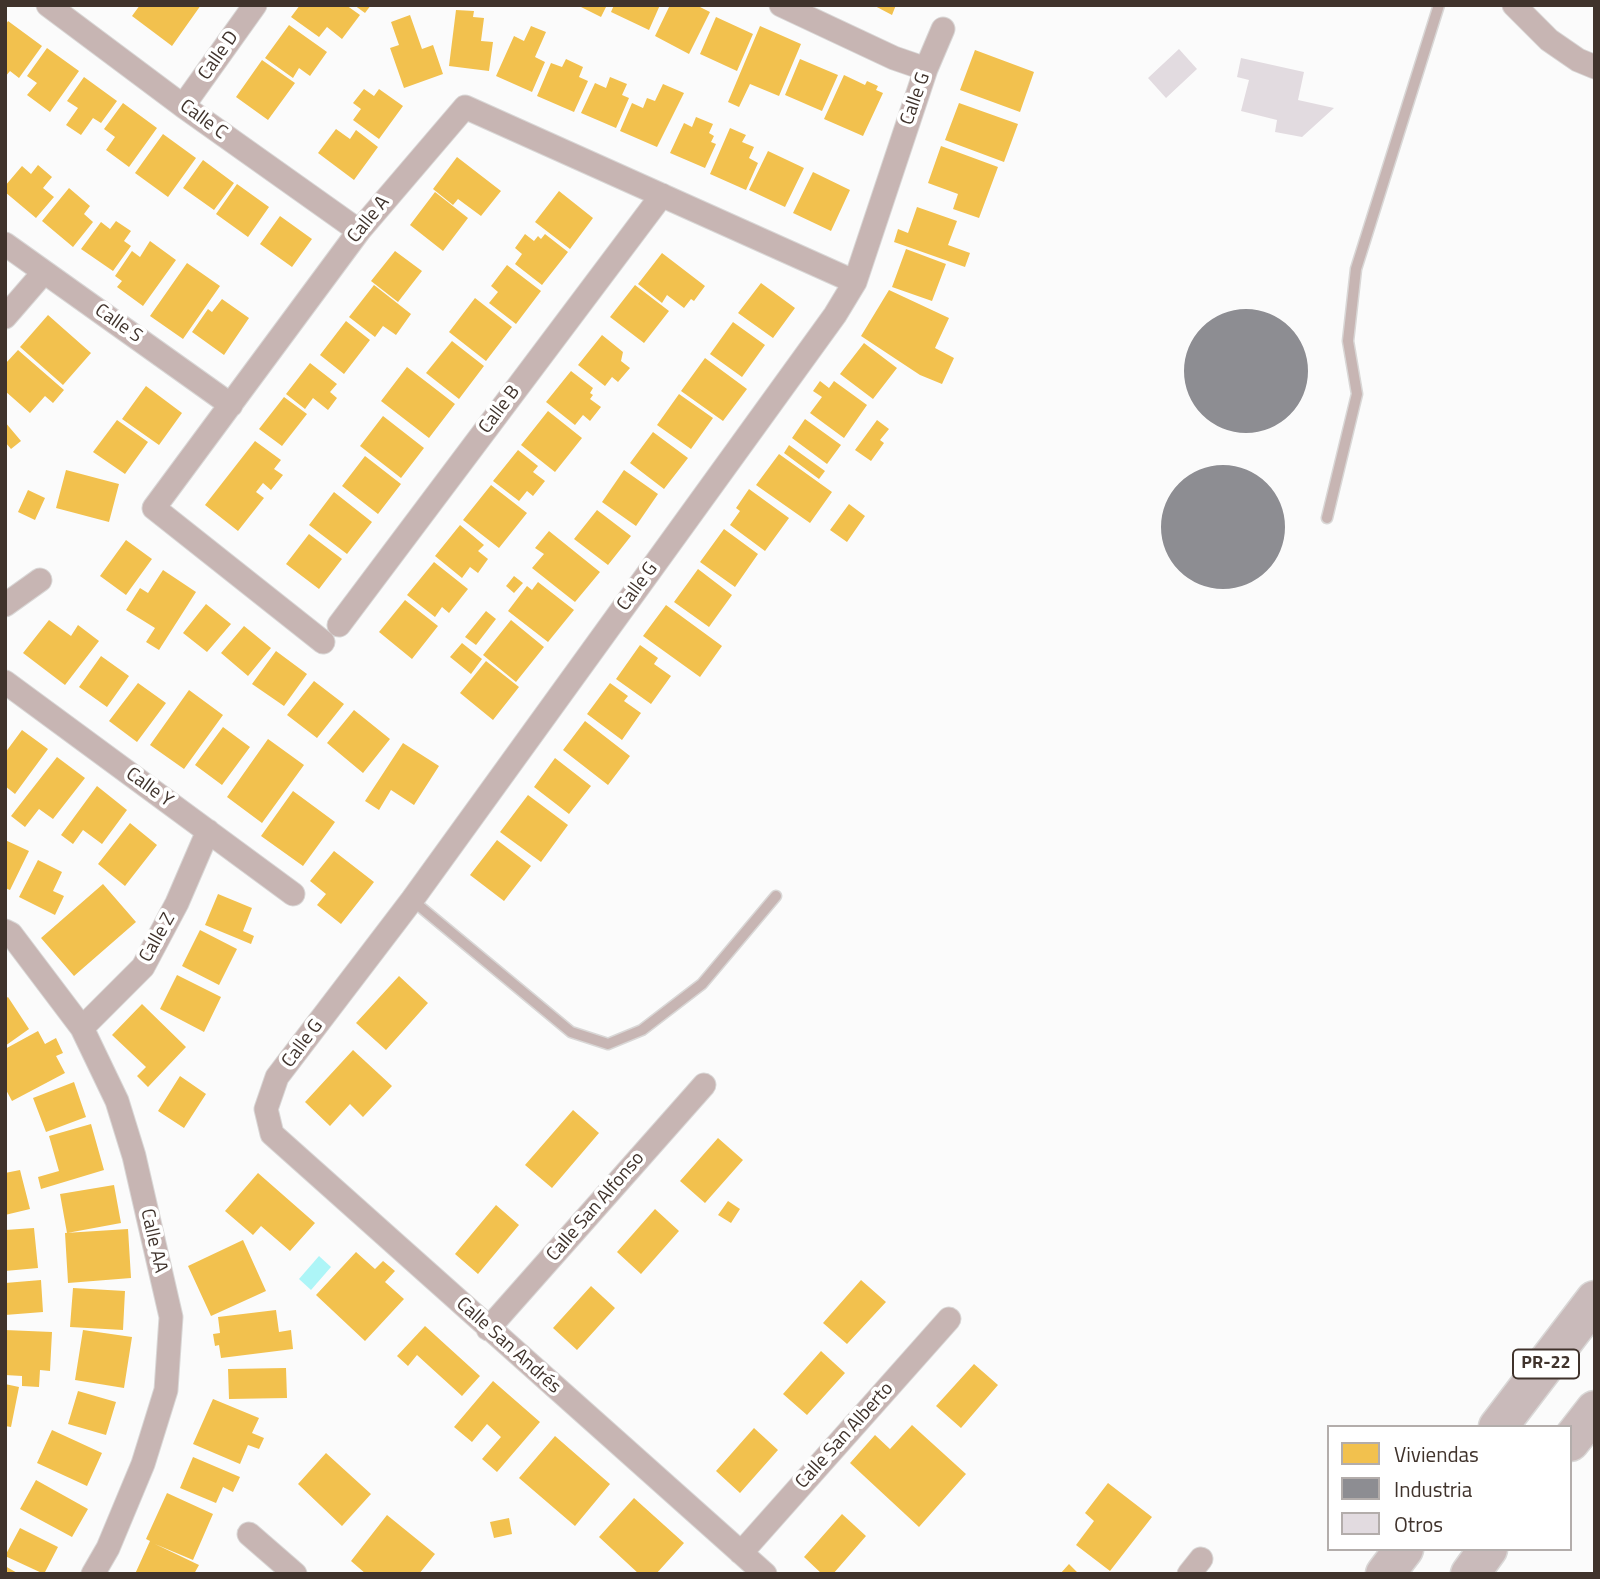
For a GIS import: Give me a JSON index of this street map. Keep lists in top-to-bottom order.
{
  "streets": {
    "highway": ["PR-22"],
    "street": [
      "Calle D",
      "Calle G",
      "Calle C",
      "Calle A",
      "Calle S",
      "Calle B",
      "Calle Y",
      "Calle Z",
      "Calle San Alfonso",
      "Calle AA",
      "Calle San Andrés",
      "Calle San Alberto"
    ]
  },
  "crossings": [
    ["Calle D", "Calle C"],
    ["Calle G", "Calle A"],
    ["Calle G", "Calle San Andrés"],
    ["Calle C", "Calle A"],
    ["Calle A", "Calle S"],
    ["Calle A", "Calle B"],
    ["Calle Y", "Calle Z"],
    ["Calle Z", "Calle AA"],
    ["Calle San Alfonso", "Calle San Andrés"],
    ["Calle San Andrés", "Calle San Alberto"]
  ],
  "legend": ["Viviendas", "Industria", "Otros"]
}
